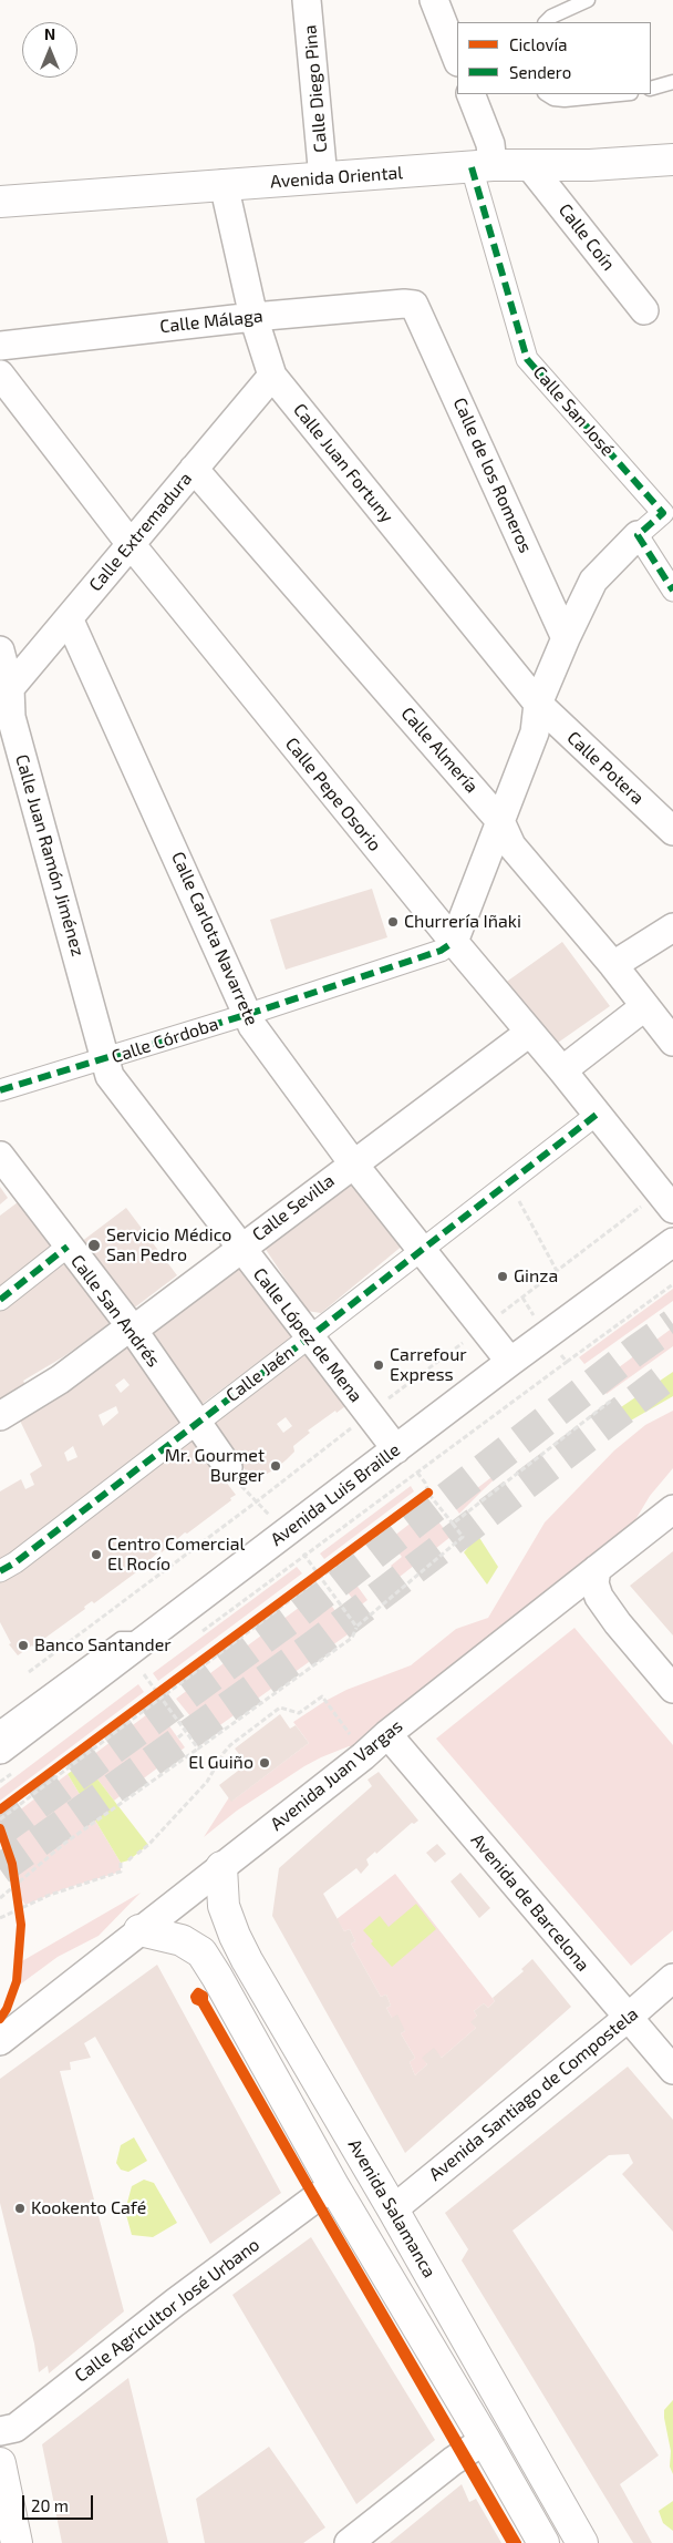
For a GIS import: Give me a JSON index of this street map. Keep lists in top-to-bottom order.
{
  "streets": {
    "street": [
      "Calle Diego Pina",
      "Avenida Oriental",
      "Calle Coín",
      "Calle Málaga",
      "Calle San José",
      "Calle Juan Fortuny",
      "Calle de los Romeros",
      "Calle Extremadura",
      "Calle Almería",
      "Calle Potera",
      "Calle Pepe Osorio",
      "Calle Juan Ramón Jiménez",
      "Calle Carlota Navarrete",
      "Calle Córdoba",
      "Calle Sevilla",
      "Calle San Andrés",
      "Calle López de Mena",
      "Calle Jaén",
      "Avenida Luis Braille",
      "Avenida Juan Vargas",
      "Avenida de Barcelona",
      "Avenida Santiago de Compostela",
      "Avenida Salamanca",
      "Calle Agricultor José Urbano"
    ]
  },
  "crossings": [
    ["Calle Diego Pina", "Avenida Oriental"],
    ["Avenida Oriental", "Calle Coín"],
    ["Avenida Oriental", "Calle San José"],
    ["Avenida Oriental", "Calle Juan Fortuny"],
    ["Calle Málaga", "Calle Juan Fortuny"],
    ["Calle Málaga", "Calle de los Romeros"],
    ["Calle Juan Fortuny", "Calle Extremadura"],
    ["Calle Juan Fortuny", "Calle Potera"],
    ["Calle Extremadura", "Calle Almería"],
    ["Calle Extremadura", "Calle Pepe Osorio"],
    ["Calle Extremadura", "Calle Juan Ramón Jiménez"],
    ["Calle Extremadura", "Calle Carlota Navarrete"],
    ["Calle Pepe Osorio", "Calle Córdoba"],
    ["Calle Pepe Osorio", "Calle Sevilla"],
    ["Calle Pepe Osorio", "Calle Jaén"],
    ["Calle Juan Ramón Jiménez", "Calle Córdoba"],
    ["Calle Juan Ramón Jiménez", "Calle López de Mena"],
    ["Calle Carlota Navarrete", "Calle Córdoba"],
    ["Calle Carlota Navarrete", "Calle Sevilla"],
    ["Calle Carlota Navarrete", "Calle Jaén"],
    ["Calle Carlota Navarrete", "Avenida Luis Braille"],
    ["Calle Córdoba", "Calle López de Mena"],
    ["Calle Sevilla", "Calle San Andrés"],
    ["Calle Sevilla", "Calle López de Mena"],
    ["Calle San Andrés", "Calle Jaén"],
    ["Calle López de Mena", "Calle Jaén"],
    ["Calle López de Mena", "Avenida Luis Braille"],
    ["Avenida Juan Vargas", "Avenida de Barcelona"],
    ["Avenida Juan Vargas", "Avenida Salamanca"],
    ["Avenida de Barcelona", "Avenida Santiago de Compostela"],
    ["Avenida Santiago de Compostela", "Avenida Salamanca"]
  ],
  "places": [
    "Churrería Iñaki",
    "Servicio Médico San Pedro",
    "Ginza",
    "Carrefour Express",
    "Mr. Gourmet Burger",
    "Centro Comercial El Rocío",
    "Banco Santander",
    "El Guiño",
    "Kookento Café"
  ],
  "legend": ["Ciclovía", "Sendero"],
  "scale_bar": "20 m",
  "north": "top"
}
